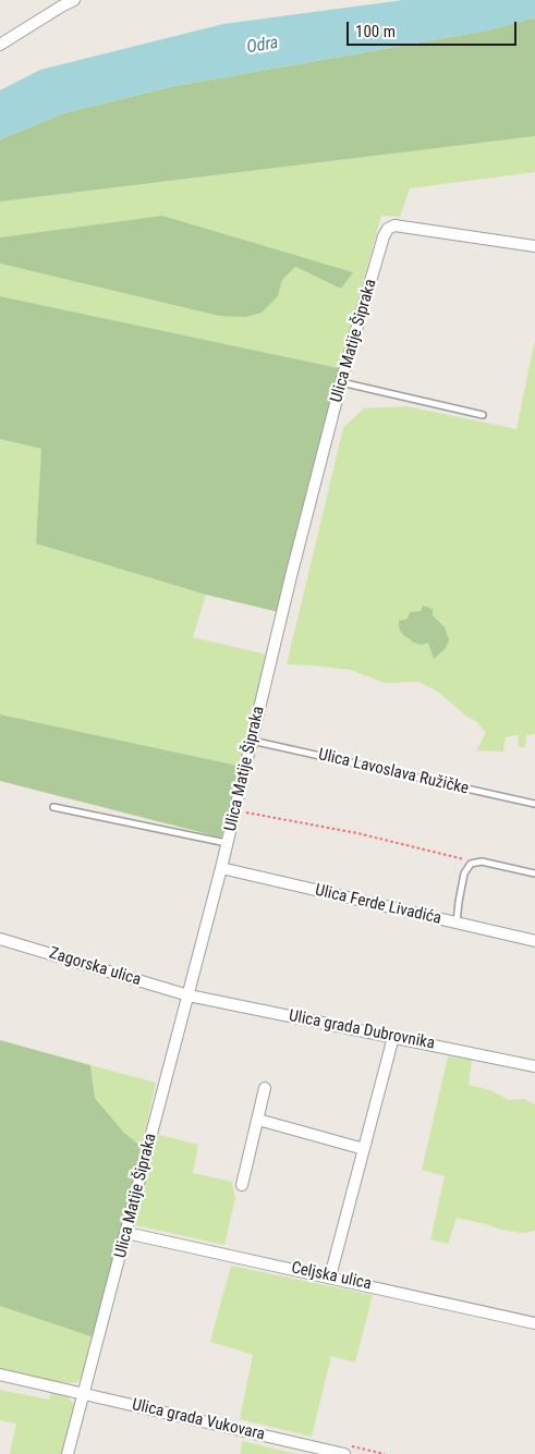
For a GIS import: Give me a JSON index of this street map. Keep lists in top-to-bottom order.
{
  "streets": {
    "street": [
      "Ulica Matije Šipraka",
      "Ulica Ferde Livadića",
      "Zagorska ulica",
      "Ulica grada Dubrovnika",
      "Celjska ulica",
      "Ulica grada Vukovara"
    ],
    "lane": ["Ulica Lavoslava Ružičke"]
  },
  "crossings": [
    ["Ulica Matije Šipraka", "Ulica Lavoslava Ružičke"],
    ["Ulica Matije Šipraka", "Ulica Ferde Livadića"],
    ["Ulica Matije Šipraka", "Zagorska ulica"],
    ["Ulica Matije Šipraka", "Ulica grada Dubrovnika"],
    ["Ulica Matije Šipraka", "Celjska ulica"],
    ["Ulica Matije Šipraka", "Ulica grada Vukovara"],
    ["Zagorska ulica", "Ulica grada Dubrovnika"]
  ],
  "water": ["Odra"],
  "scale_bar": "100 m"
}
